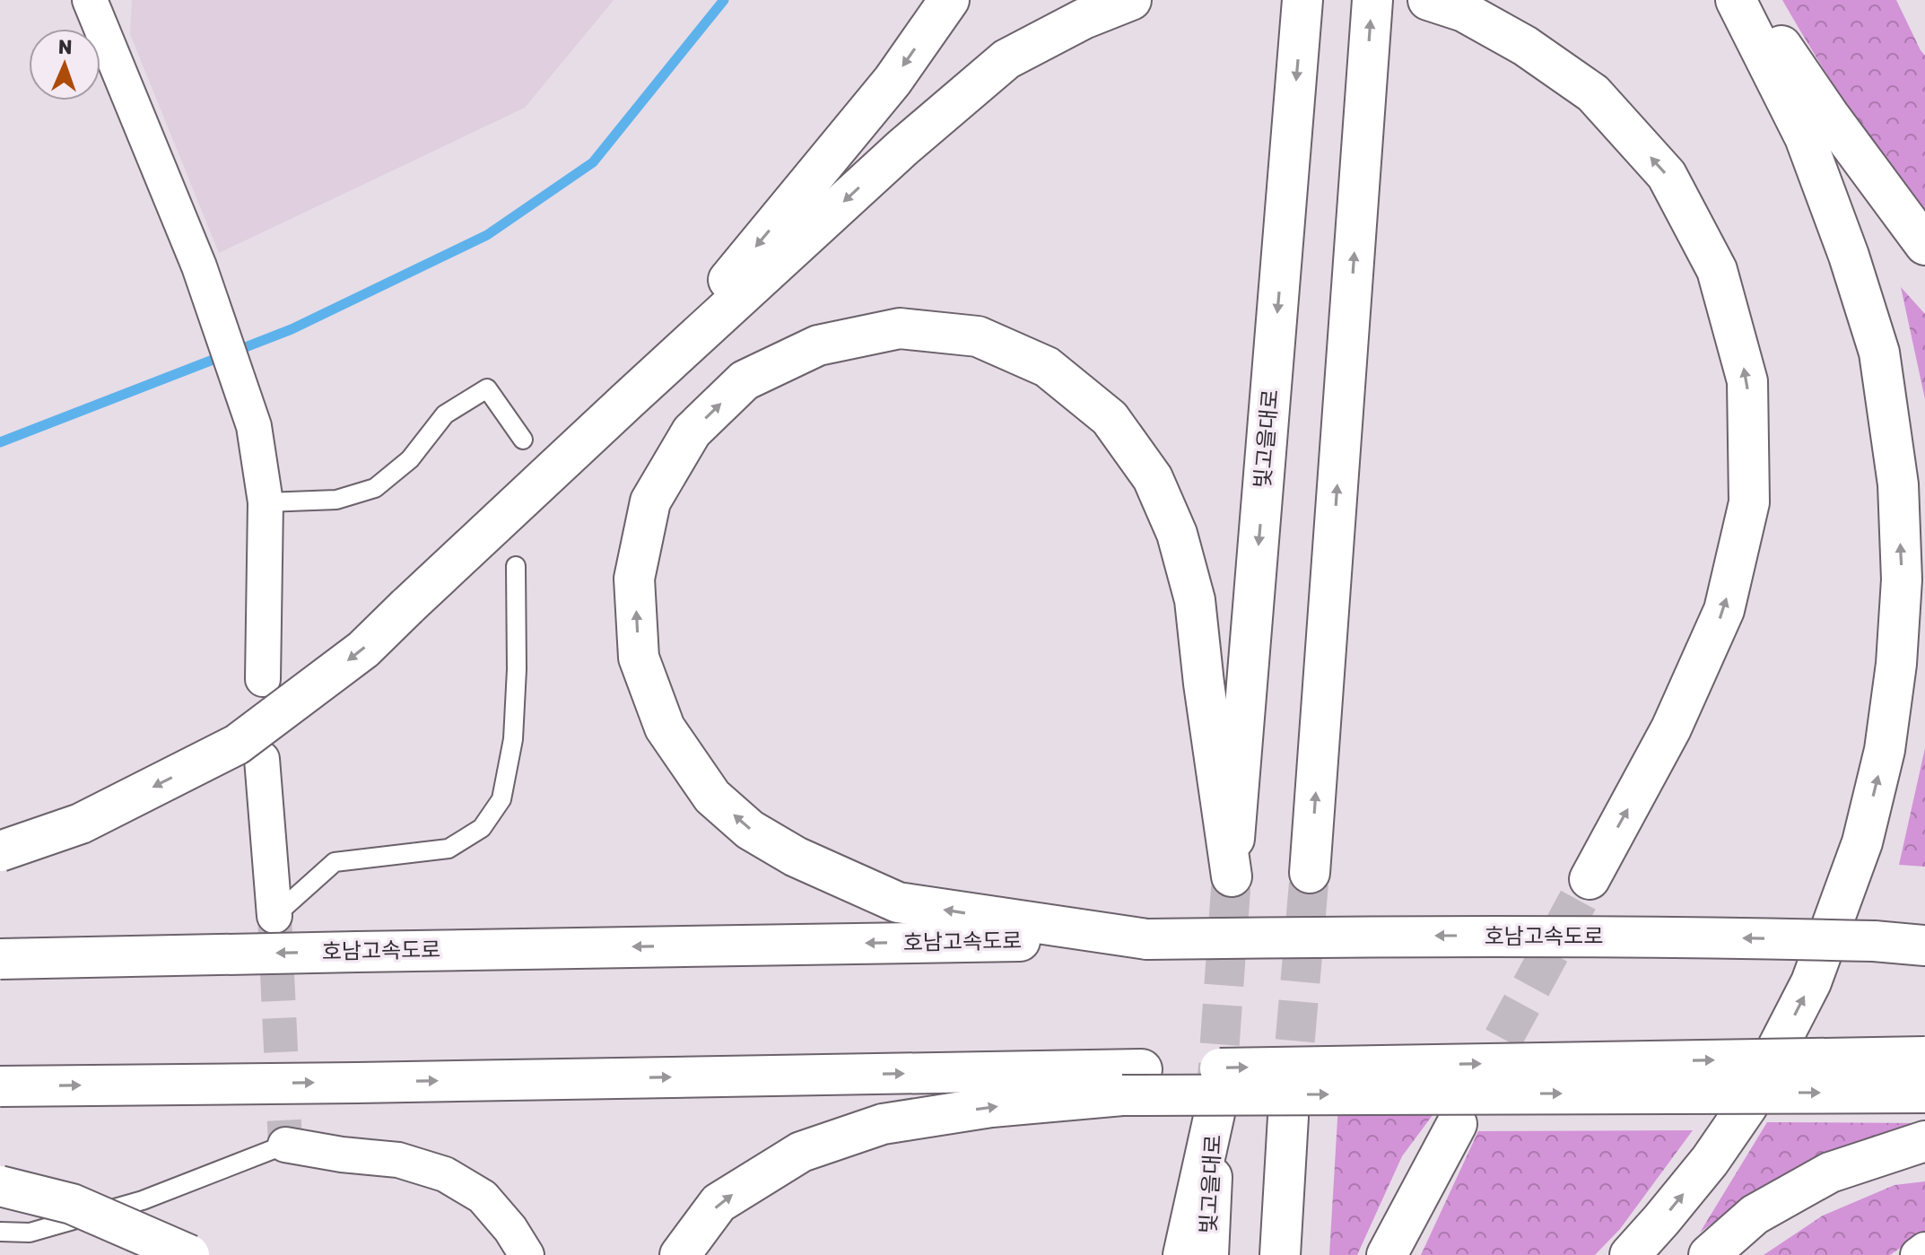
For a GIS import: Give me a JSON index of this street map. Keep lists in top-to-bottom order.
{
  "streets": {
    "main road": ["빛고을대로", "호남고속도로"]
  },
  "crossings": [
    ["빛고을대로", "호남고속도로"]
  ],
  "north": "top"
}
